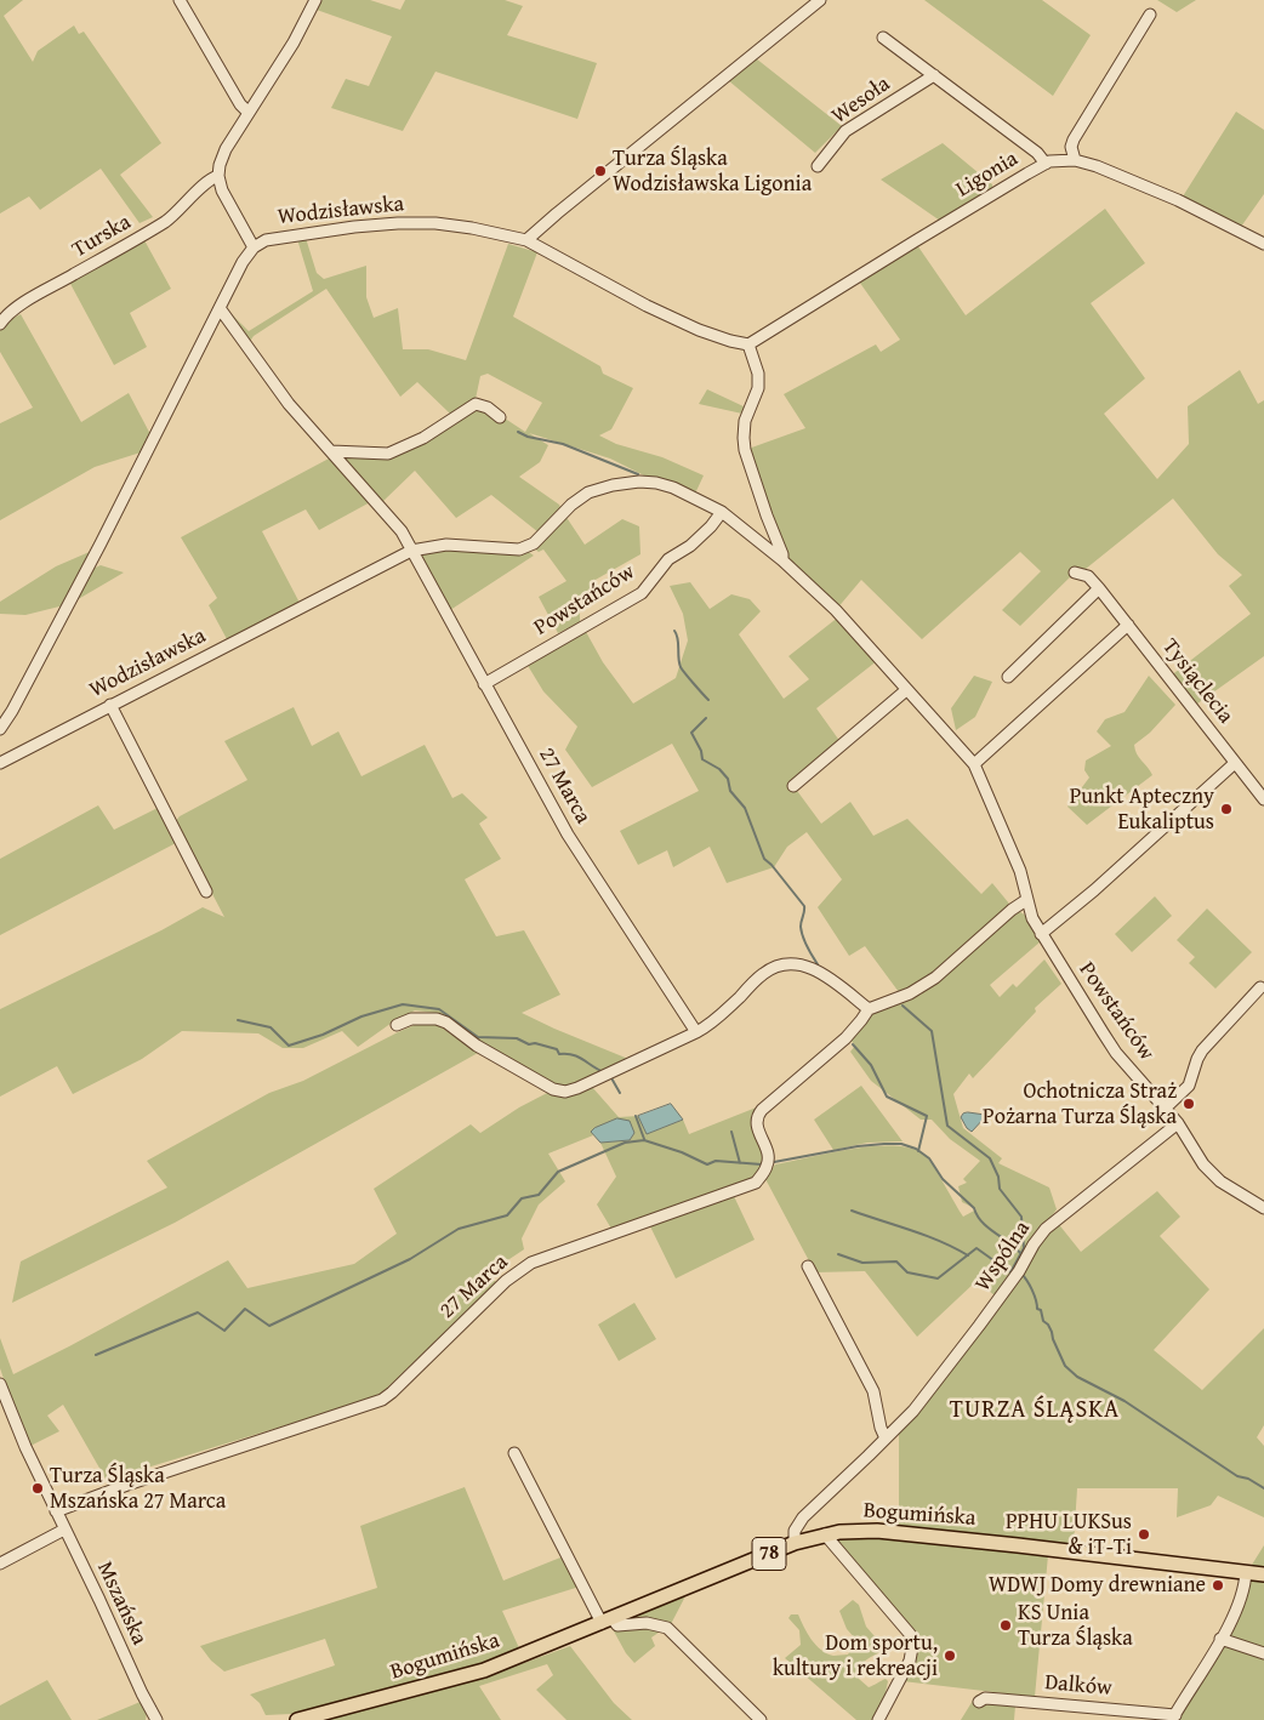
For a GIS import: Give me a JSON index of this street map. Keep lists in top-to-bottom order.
{
  "streets": {
    "main road": ["Bogumińska", "78"],
    "street": [
      "Wesoła",
      "Ligonia",
      "Wodzisławska",
      "Turska",
      "Powstańców",
      "Tysiąclecia",
      "27 Marca",
      "Wspólna",
      "Mszańska",
      "Dalków"
    ]
  },
  "crossings": [
    ["Wesoła", "Ligonia"],
    ["Wodzisławska", "Powstańców"],
    ["Wodzisławska", "27 Marca"],
    ["Powstańców", "27 Marca"],
    ["Powstańców", "Wspólna"],
    ["27 Marca", "Mszańska"],
    ["Wspólna", "Bogumińska"],
    ["Bogumińska", "Dalków"]
  ],
  "districts": ["TURZA ŚLĄSKA"],
  "places": [
    "Turza Śląska Wodzisławska Ligonia",
    "Punkt Apteczny Eukaliptus",
    "Ochotnicza Straż Pożarna Turza Śląska",
    "Turza Śląska Mszańska 27 Marca",
    "PPHU LUKSus & iT-Ti",
    "WDWJ Domy drewniane",
    "KS Unia Turza Śląska",
    "Dom sportu, kultury i rekreacji"
  ]
}
